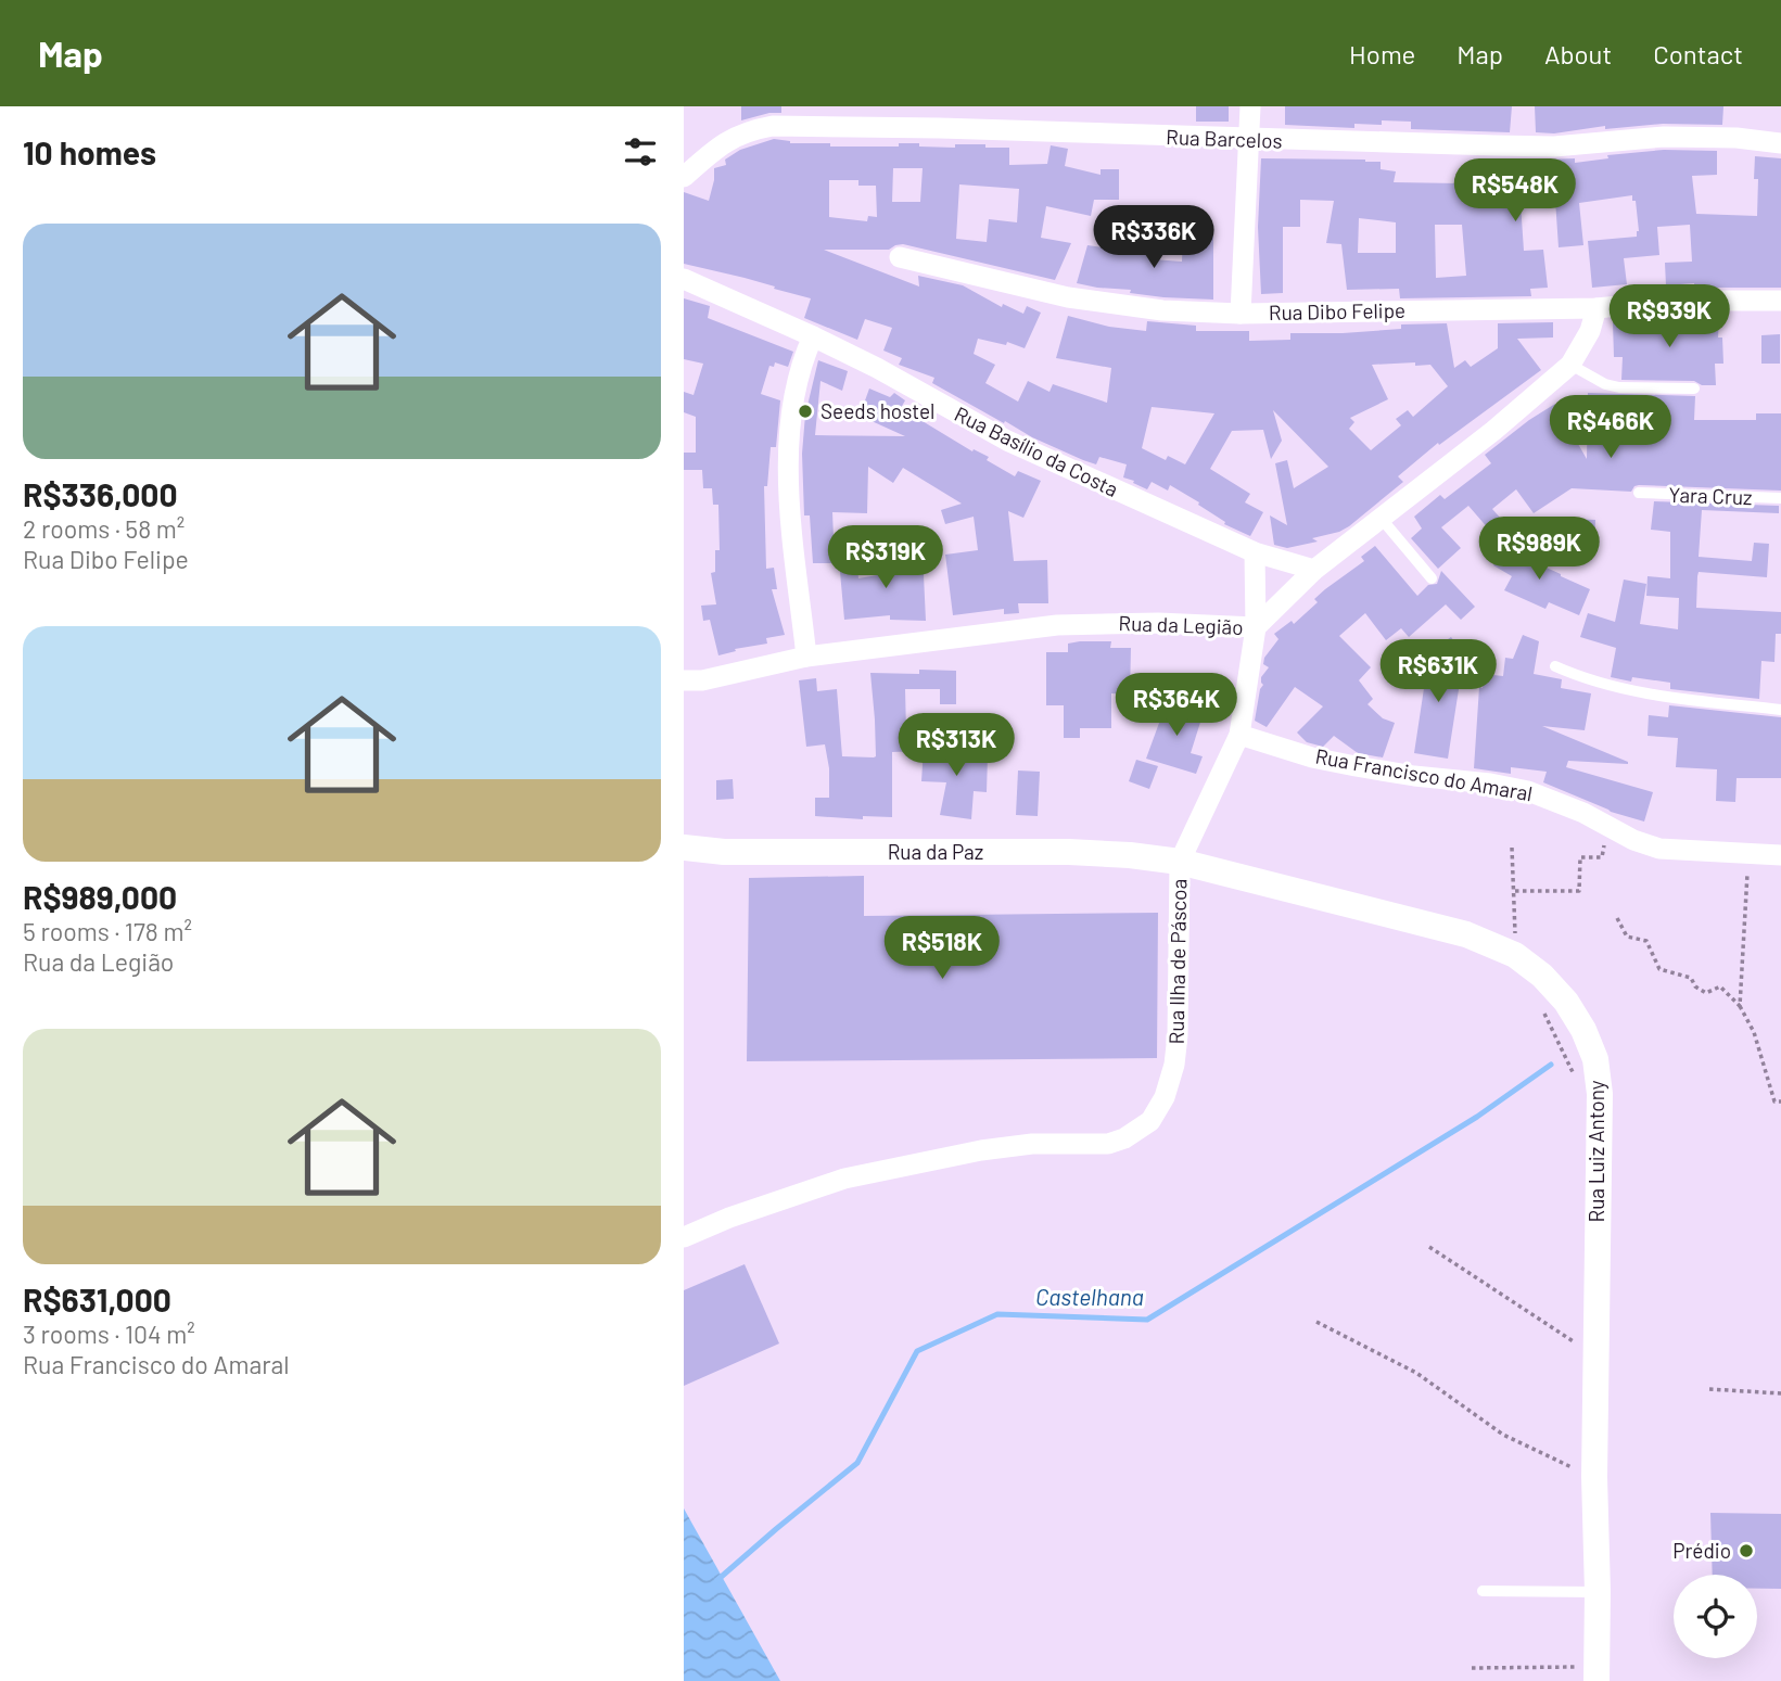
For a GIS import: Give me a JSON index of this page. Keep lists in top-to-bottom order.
{
  "streets": {
    "street": [
      "Rua Barcelos",
      "Rua Dibo Felipe",
      "Rua Basílio da Costa",
      "Rua da Legião",
      "Rua Francisco do Amaral",
      "Rua da Paz",
      "Rua Ilha de Páscoa",
      "Rua Luiz Antony"
    ],
    "lane": ["Yara Cruz"]
  },
  "crossings": [
    ["Rua Dibo Felipe", "Rua da Legião"],
    ["Rua Basílio da Costa", "Rua da Legião"],
    ["Rua Basílio da Costa", "Rua Ilha de Páscoa"],
    ["Rua da Legião", "Rua Ilha de Páscoa"],
    ["Rua Francisco do Amaral", "Rua Ilha de Páscoa"],
    ["Rua da Paz", "Rua Ilha de Páscoa"],
    ["Rua da Paz", "Rua Luiz Antony"],
    ["Rua Ilha de Páscoa", "Rua Luiz Antony"]
  ],
  "water": ["Castelhana"],
  "places": ["Seeds hostel", "Prédio"],
  "page": {
    "header": "Map",
    "nav": [
      "Home",
      "Map",
      "About",
      "Contact"
    ],
    "heading": "10 homes",
    "price": [
      "R$548K",
      "R$336K",
      "R$939K",
      "R$466K",
      "R$989K",
      "R$319K",
      "R$631K",
      "R$364K",
      "R$313K",
      "R$518K"
    ],
    "list": [
      {
        "name": "R$336,000",
        "note": "2 rooms · 58 m² · Rua Dibo Felipe"
      },
      {
        "name": "R$989,000",
        "note": "5 rooms · 178 m² · Rua da Legião"
      },
      {
        "name": "R$631,000",
        "note": "3 rooms · 104 m² · Rua Francisco do Amaral"
      }
    ]
  }
}
